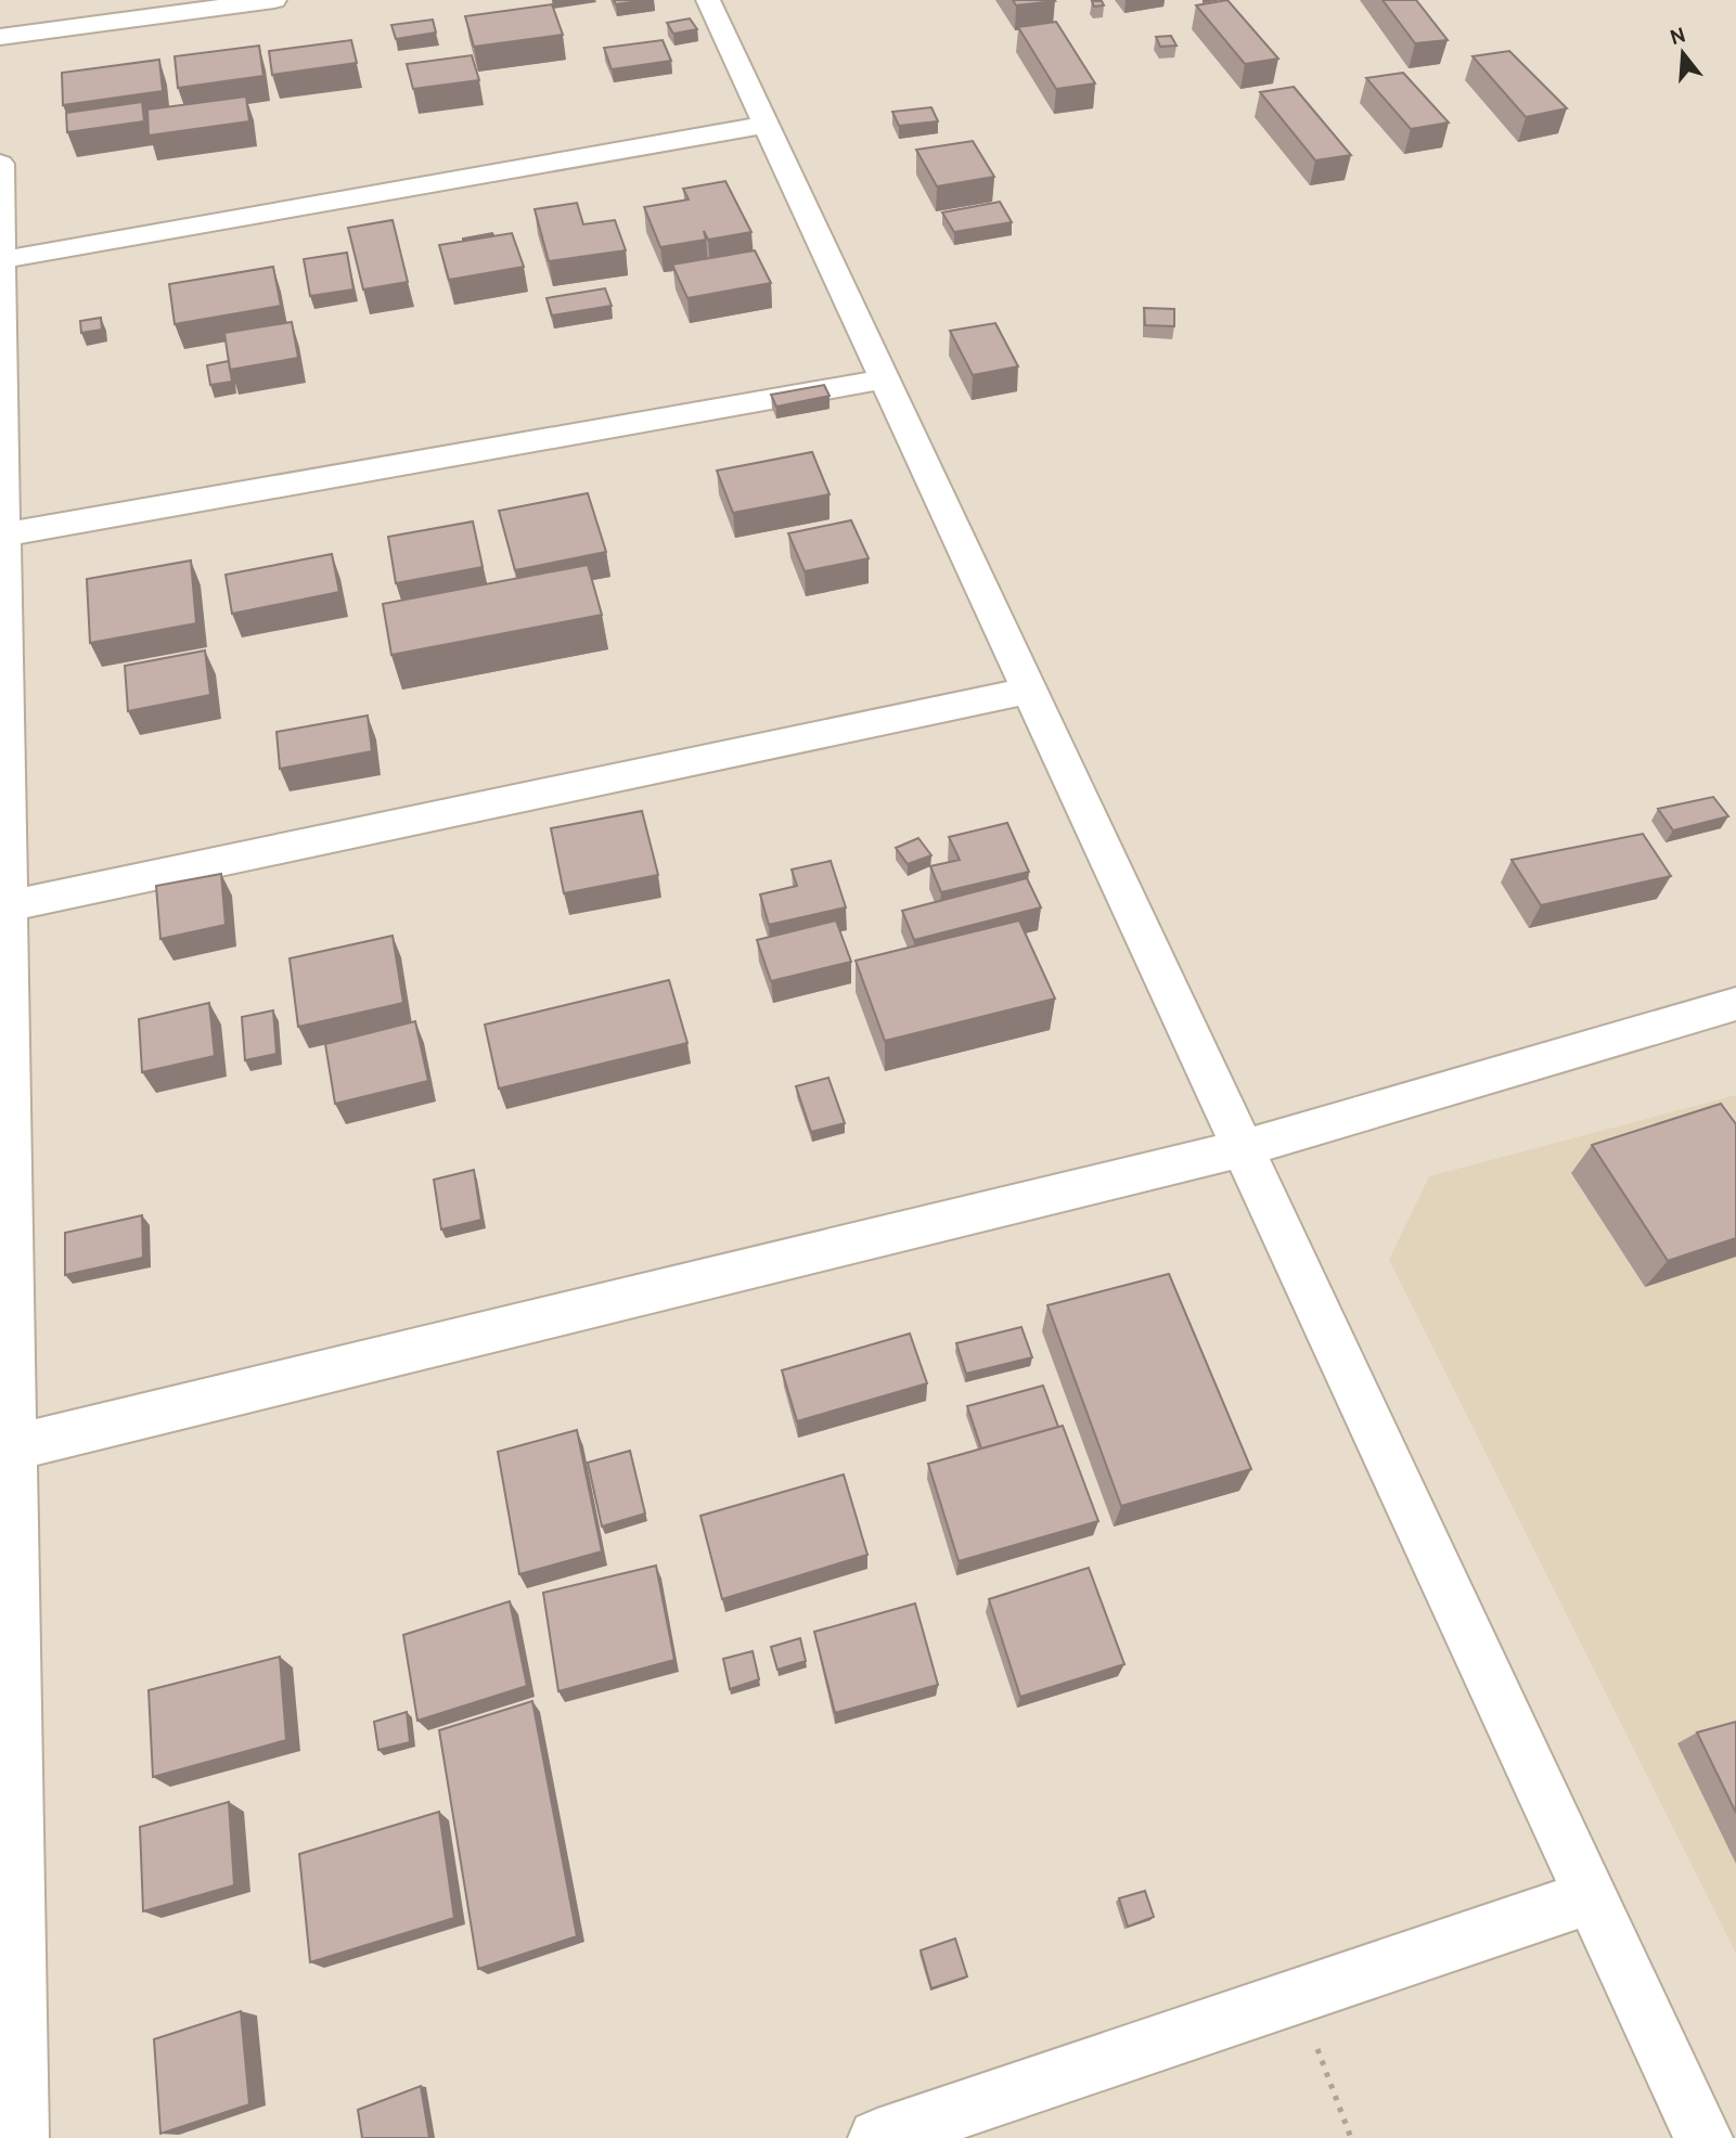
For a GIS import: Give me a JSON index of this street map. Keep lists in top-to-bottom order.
{
  "north": "top"
}
